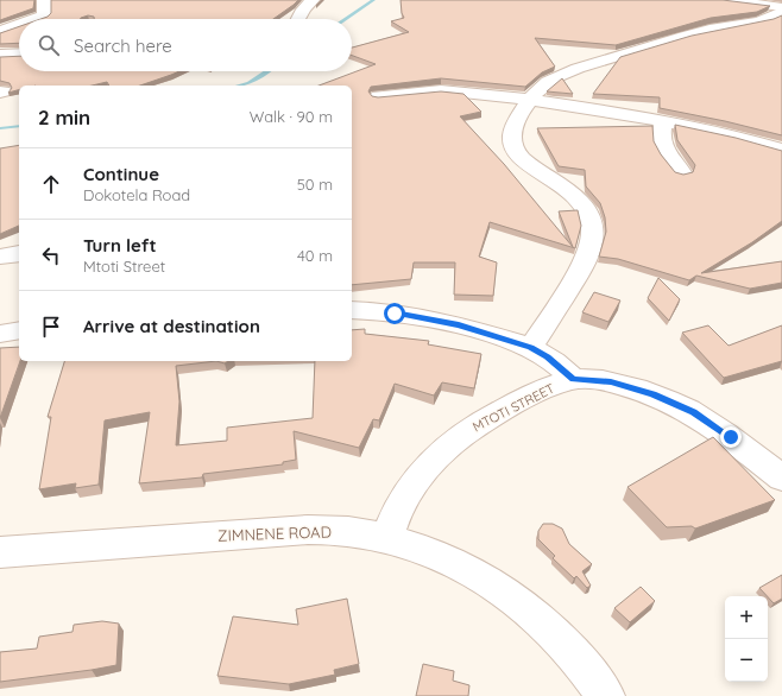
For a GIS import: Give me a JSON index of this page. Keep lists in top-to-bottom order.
{
  "streets": {
    "street": ["MTOTI STREET", "ZIMNENE ROAD"]
  },
  "crossings": [
    ["MTOTI STREET", "ZIMNENE ROAD"]
  ],
  "page": {
    "search": "Search here",
    "heading": ["2 min", "Walk · 90 m"],
    "list": [
      ["Continue", "Dokotela Road", "50 m"],
      ["Turn left", "Mtoti Street", "40 m"],
      "Arrive at destination"
    ],
    "map_buttons": ["+", "−"]
  }
}
